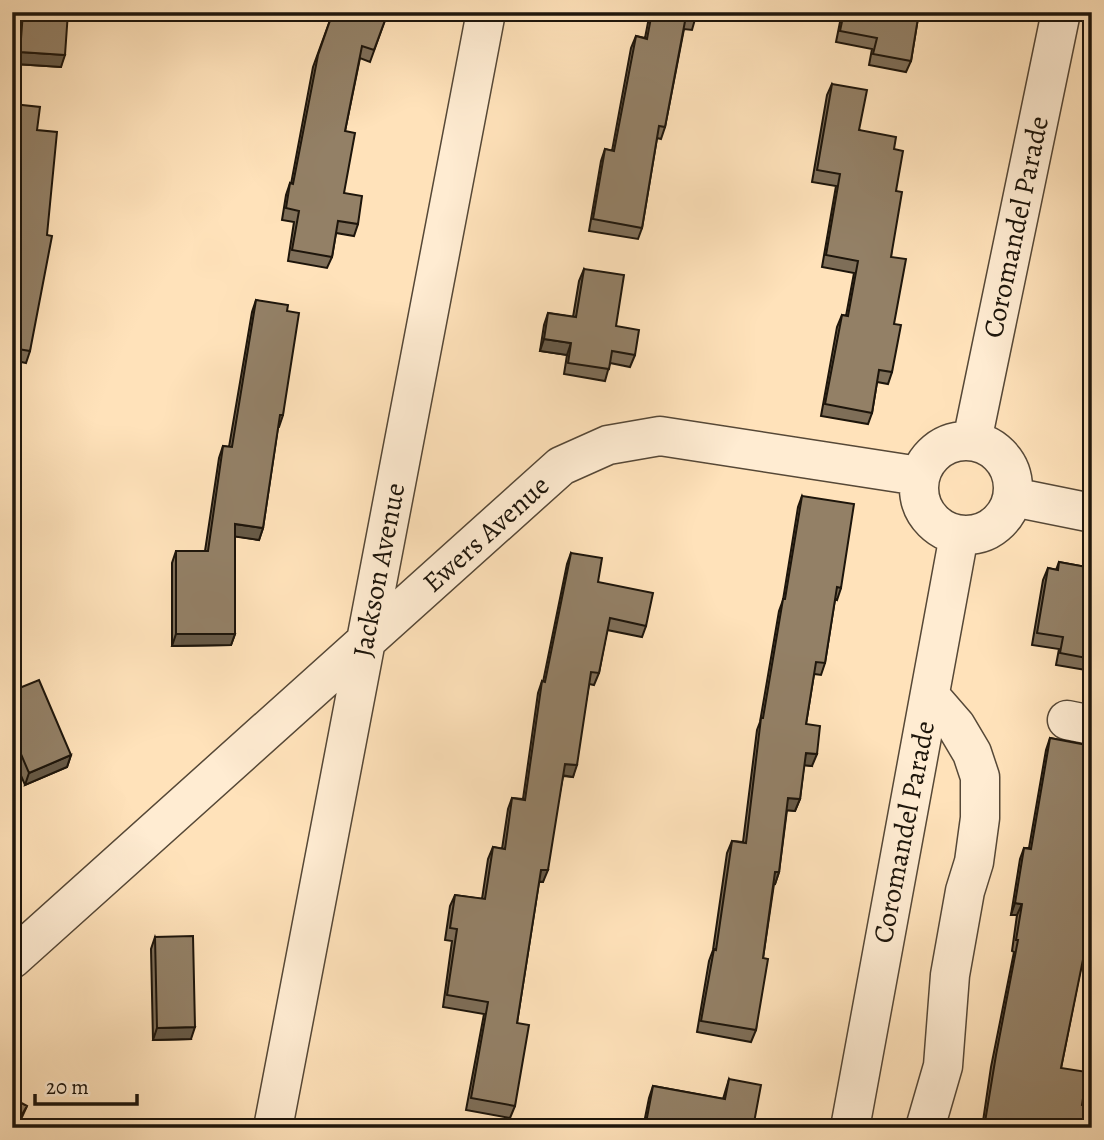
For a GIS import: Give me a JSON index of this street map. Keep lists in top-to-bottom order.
{
  "streets": {
    "street": ["Coromandel Parade", "Ewers Avenue", "Jackson Avenue"]
  },
  "crossings": [
    ["Coromandel Parade", "Ewers Avenue"],
    ["Ewers Avenue", "Jackson Avenue"]
  ],
  "scale_bar": "20 m"
}
